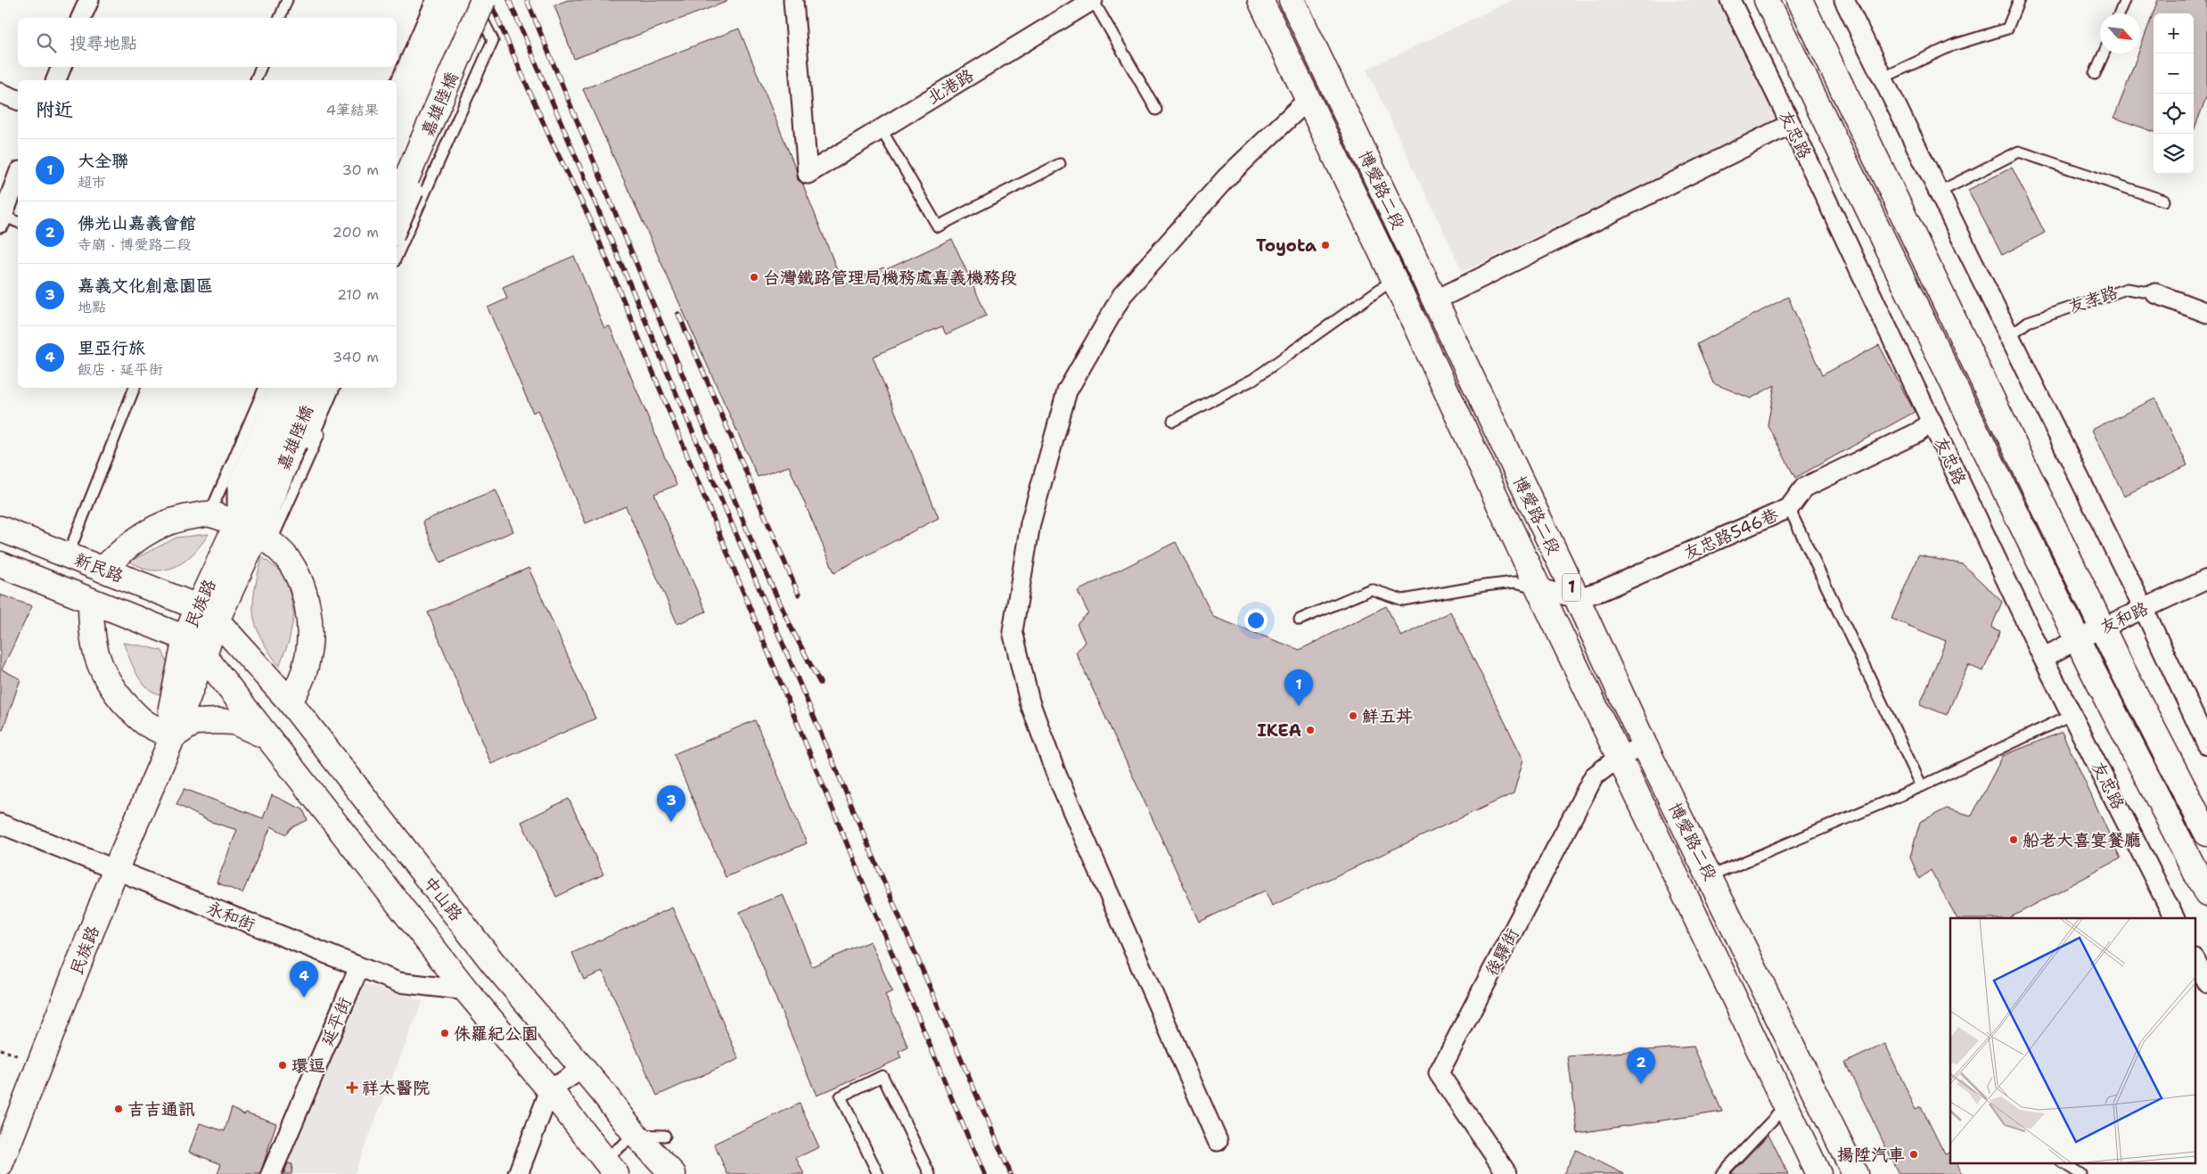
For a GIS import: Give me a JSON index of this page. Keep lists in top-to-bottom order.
{
  "streets": {
    "main road": [
      "嘉雄陸橋",
      "友忠路",
      "博愛路二段",
      "新民路",
      "1",
      "民族路",
      "中山路"
    ],
    "street": [
      "北港路",
      "友孝路",
      "友忠路546巷",
      "友和路",
      "永和街",
      "後驛街",
      "延平街"
    ]
  },
  "crossings": [
    ["嘉雄陸橋", "民族路"],
    ["友忠路", "友忠路546巷"],
    ["友忠路", "友和路"],
    ["博愛路二段", "友忠路546巷"],
    ["博愛路二段", "後驛街"],
    ["新民路", "民族路"],
    ["新民路", "中山路"],
    ["民族路", "中山路"],
    ["民族路", "永和街"],
    ["永和街", "延平街"]
  ],
  "places": {
    "other": [
      "Toyota",
      "台灣鐵路管理局機務處嘉義機務段",
      "鮮五丼",
      "IKEA",
      "船老大喜宴餐廳",
      "侏羅紀公園",
      "環逗",
      "吉吉通訊",
      "揚陞汽車"
    ],
    "health": ["祥太醫院"]
  },
  "north": "bottom right",
  "page": {
    "map_buttons": ["+", "−"],
    "search": "搜尋地點",
    "heading": ["附近", "4筆結果"],
    "list": [
      {
        "mark": "1",
        "name": "大全聯",
        "note": "超市",
        "value": "30 m"
      },
      {
        "mark": "2",
        "name": "佛光山嘉義會館",
        "note": "寺廟 · 博愛路二段",
        "value": "200 m"
      },
      {
        "mark": "3",
        "name": "嘉義文化創意園區",
        "note": "地點",
        "value": "210 m"
      },
      {
        "mark": "4",
        "name": "里亞行旅",
        "note": "飯店 · 延平街",
        "value": "340 m"
      }
    ],
    "pins": [
      "1",
      "3",
      "4",
      "2"
    ]
  }
}
